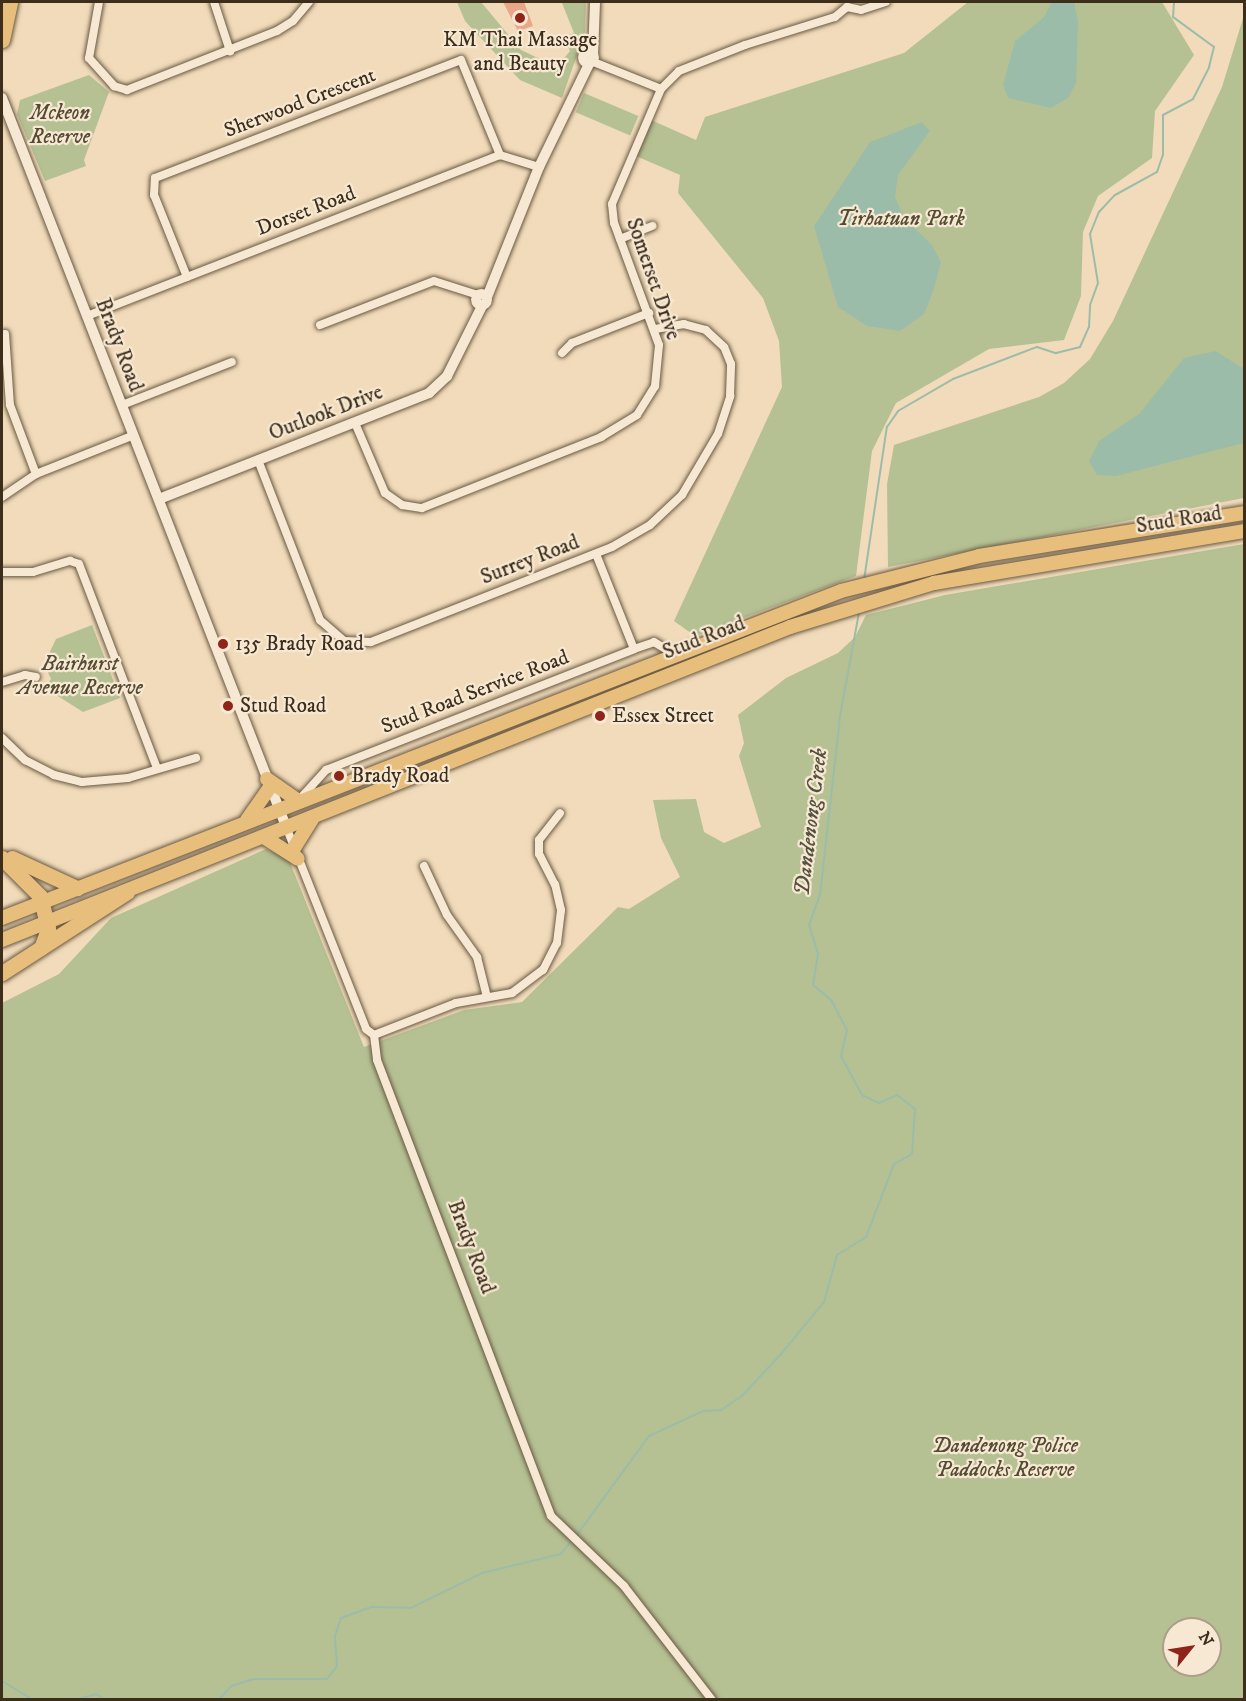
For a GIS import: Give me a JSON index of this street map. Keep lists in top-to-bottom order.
{
  "streets": {
    "highway": ["Stud Road"],
    "main road": ["Brady Road", "Outlook Drive"],
    "street": [
      "Sherwood Crescent",
      "Dorset Road",
      "Somerset Drive",
      "Surrey Road",
      "Stud Road Service Road"
    ]
  },
  "crossings": [
    ["Sherwood Crescent", "Dorset Road"],
    ["Dorset Road", "Brady Road"],
    ["Somerset Drive", "Outlook Drive"],
    ["Somerset Drive", "Surrey Road"],
    ["Brady Road", "Outlook Drive"],
    ["Brady Road", "Stud Road"],
    ["Outlook Drive", "Surrey Road"],
    ["Stud Road", "Stud Road Service Road"]
  ],
  "water": ["Dandenong Creek"],
  "parks": [
    "Mckeon Reserve",
    "Tirhatuan Park",
    "Bairhurst Avenue Reserve",
    "Dandenong Police Paddocks Reserve"
  ],
  "places": [
    "KM Thai Massage and Beauty",
    "135 Brady Road",
    "Stud Road",
    "Essex Street",
    "Brady Road"
  ],
  "north": "top right"
}
